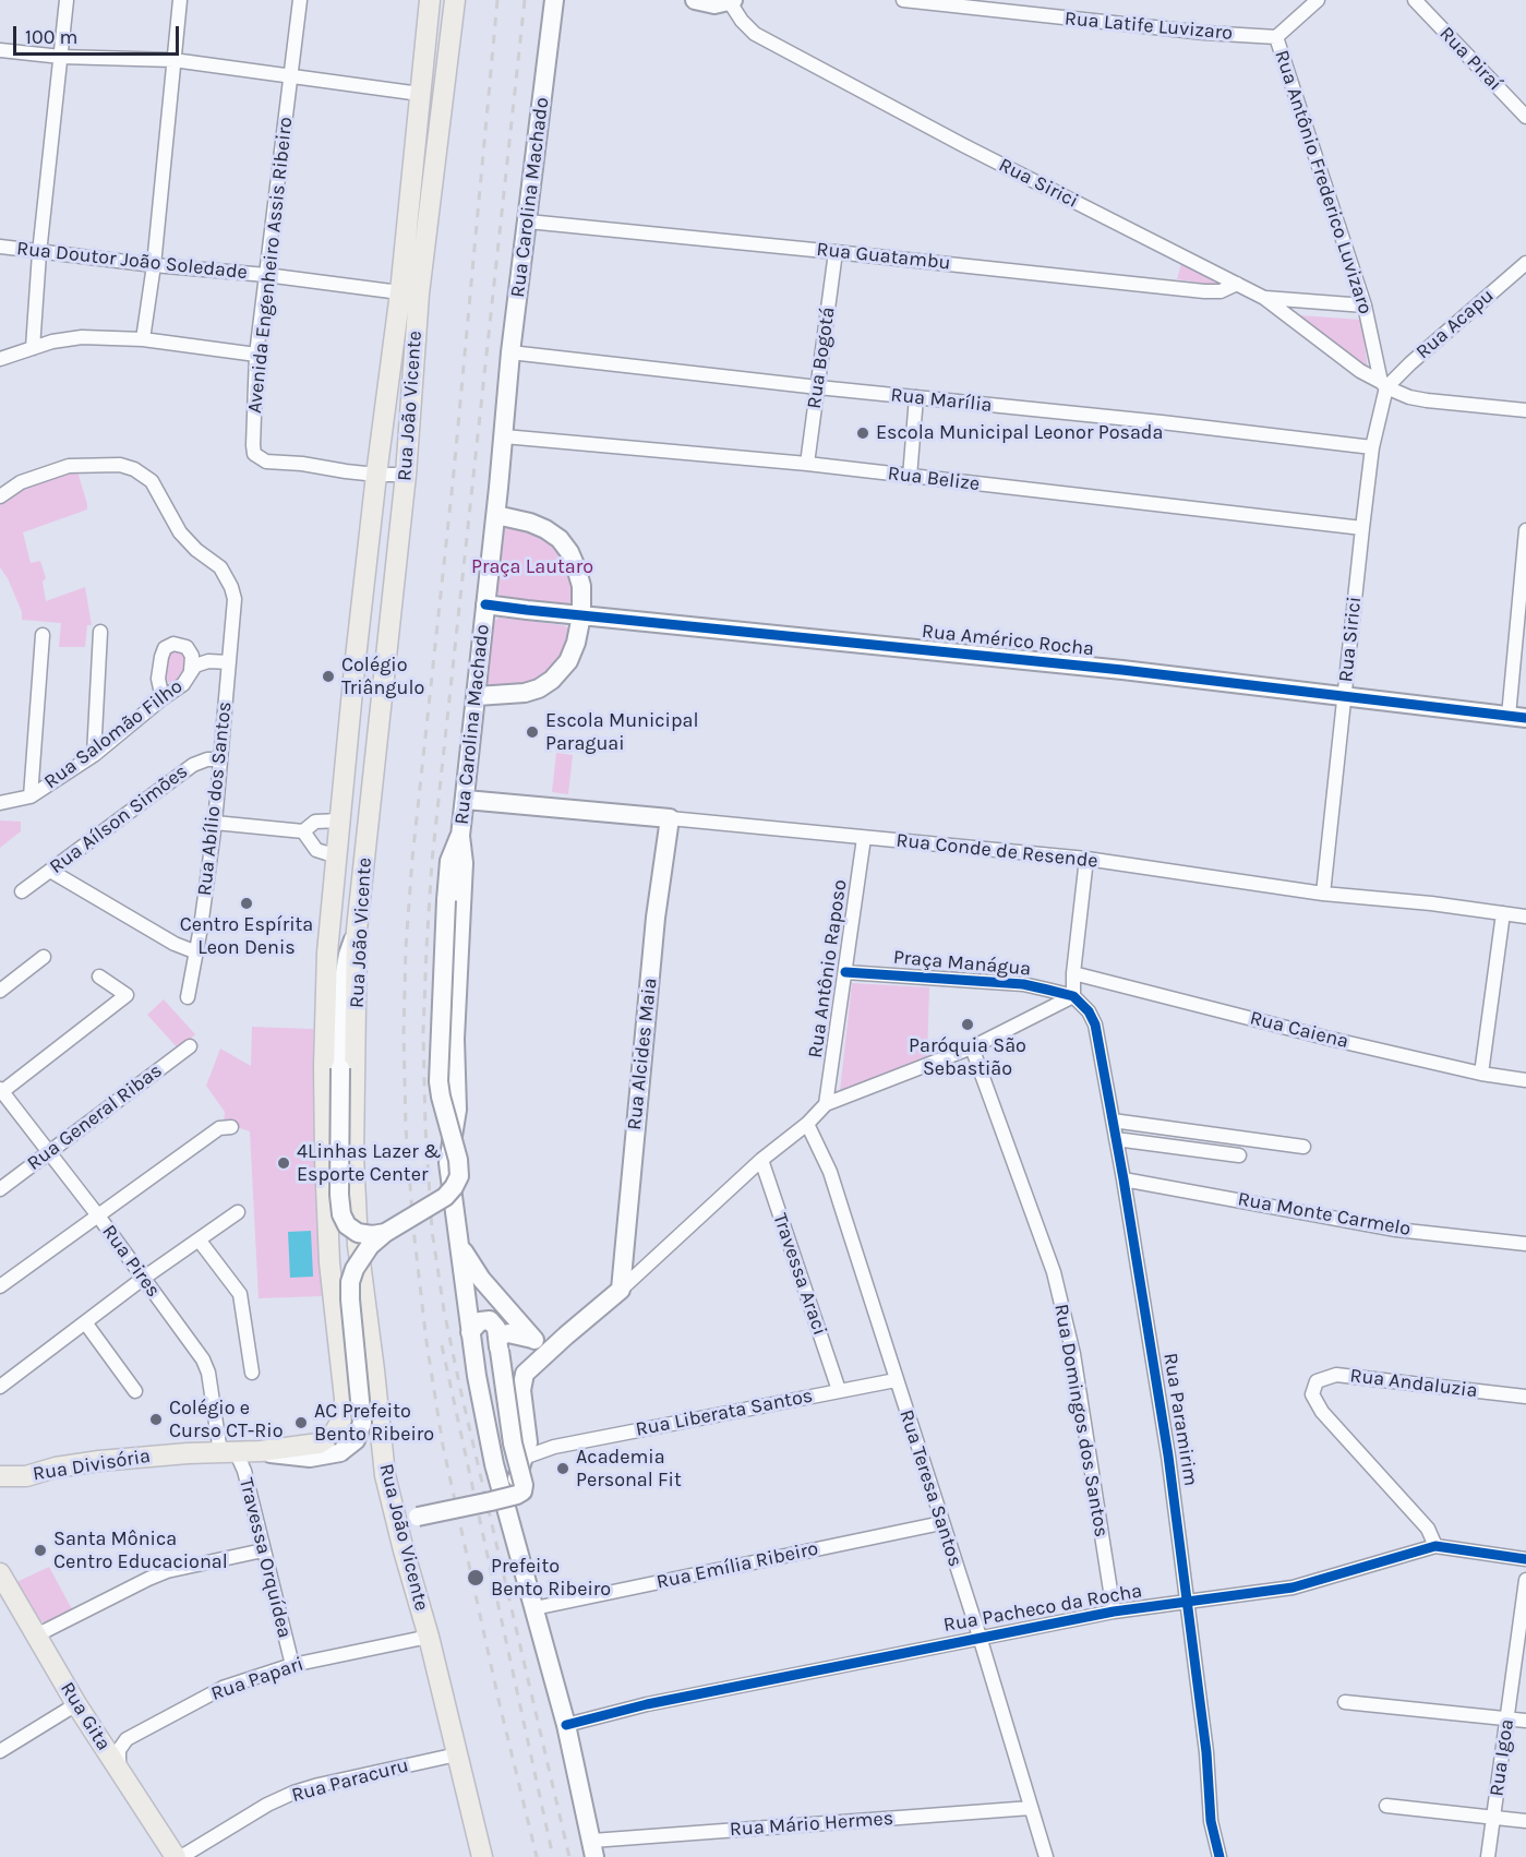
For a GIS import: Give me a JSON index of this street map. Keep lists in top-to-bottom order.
{
  "streets": {
    "main road": [
      "Rua Sirici",
      "Rua Carolina Machado",
      "Rua João Vicente",
      "Rua Américo Rocha",
      "Rua Conde de Resende",
      "Rua Alcides Maia",
      "Rua Divisória",
      "Rua Gita"
    ],
    "street": [
      "Rua Latife Luvizaro",
      "Rua Piraí",
      "Rua Antônio Frederico Luvizaro",
      "Rua Guatambu",
      "Rua Doutor João Soledade",
      "Avenida Engenheiro Assis Ribeiro",
      "Rua Acapu",
      "Rua Bogotá",
      "Rua Marília",
      "Rua Belize",
      "Rua Salomão Filho",
      "Rua Abílio dos Santos",
      "Rua Aílson Simões",
      "Praça Manágua",
      "Rua Antônio Raposo",
      "Rua Caiena",
      "Rua General Ribas",
      "Rua Monte Carmelo",
      "Rua Pires",
      "Travessa Araci",
      "Rua Andaluzia",
      "Rua Liberata Santos",
      "Rua Paramirim",
      "Rua Domingos dos Santos",
      "Rua Teresa Santos",
      "Travessa Orquídea",
      "Rua Emília Ribeiro",
      "Rua Pacheco da Rocha",
      "Rua Papari",
      "Rua Igoa",
      "Rua Paracuru",
      "Rua Mário Hermes"
    ]
  },
  "crossings": [
    ["Rua Latife Luvizaro", "Rua Antônio Frederico Luvizaro"],
    ["Rua Antônio Frederico Luvizaro", "Rua Sirici"],
    ["Rua Antônio Frederico Luvizaro", "Rua Acapu"],
    ["Rua Sirici", "Rua Guatambu"],
    ["Rua Sirici", "Rua Acapu"],
    ["Rua Sirici", "Rua Marília"],
    ["Rua Sirici", "Rua Belize"],
    ["Rua Sirici", "Rua Américo Rocha"],
    ["Rua Sirici", "Rua Conde de Resende"],
    ["Rua Carolina Machado", "Rua Guatambu"],
    ["Rua Carolina Machado", "Rua Marília"],
    ["Rua Carolina Machado", "Rua Belize"],
    ["Rua Carolina Machado", "Rua Américo Rocha"],
    ["Rua Carolina Machado", "Rua Conde de Resende"],
    ["Rua Carolina Machado", "Rua Emília Ribeiro"],
    ["Rua Carolina Machado", "Rua Pacheco da Rocha"],
    ["Rua Carolina Machado", "Rua Mário Hermes"],
    ["Rua Guatambu", "Rua Bogotá"],
    ["Rua Doutor João Soledade", "Avenida Engenheiro Assis Ribeiro"],
    ["Rua Doutor João Soledade", "Rua João Vicente"],
    ["Avenida Engenheiro Assis Ribeiro", "Rua João Vicente"],
    ["Rua Bogotá", "Rua Marília"],
    ["Rua Bogotá", "Rua Belize"],
    ["Rua João Vicente", "Rua Divisória"],
    ["Rua João Vicente", "Rua Papari"],
    ["Rua João Vicente", "Rua Paracuru"],
    ["Rua Salomão Filho", "Rua Abílio dos Santos"],
    ["Rua Abílio dos Santos", "Rua Aílson Simões"],
    ["Rua Conde de Resende", "Rua Antônio Raposo"],
    ["Rua Conde de Resende", "Rua Alcides Maia"],
    ["Praça Manágua", "Rua Antônio Raposo"],
    ["Praça Manágua", "Rua Paramirim"],
    ["Rua General Ribas", "Rua Pires"],
    ["Rua Monte Carmelo", "Rua Paramirim"],
    ["Rua Pires", "Rua Divisória"],
    ["Rua Pires", "Travessa Orquídea"],
    ["Travessa Araci", "Rua Liberata Santos"],
    ["Rua Andaluzia", "Rua Pacheco da Rocha"],
    ["Rua Liberata Santos", "Rua Teresa Santos"],
    ["Rua Paramirim", "Rua Pacheco da Rocha"],
    ["Rua Domingos dos Santos", "Rua Pacheco da Rocha"],
    ["Rua Divisória", "Travessa Orquídea"],
    ["Rua Teresa Santos", "Rua Emília Ribeiro"],
    ["Rua Teresa Santos", "Rua Pacheco da Rocha"],
    ["Rua Teresa Santos", "Rua Mário Hermes"],
    ["Travessa Orquídea", "Rua Papari"],
    ["Rua Papari", "Rua Gita"],
    ["Rua Gita", "Rua Paracuru"]
  ],
  "parks": ["Praça Lautaro"],
  "places": [
    "Escola Municipal Leonor Posada",
    "Colégio Triângulo",
    "Escola Municipal Paraguai",
    "Centro Espírita Leon Denis",
    "Paróquia São Sebastião",
    "4Linhas Lazer & Esporte Center",
    "Colégio e Curso CT-Rio",
    "AC Prefeito Bento Ribeiro",
    "Academia Personal Fit",
    "Santa Mônica Centro Educacional",
    "Prefeito Bento Ribeiro"
  ],
  "scale_bar": "100 m"
}
